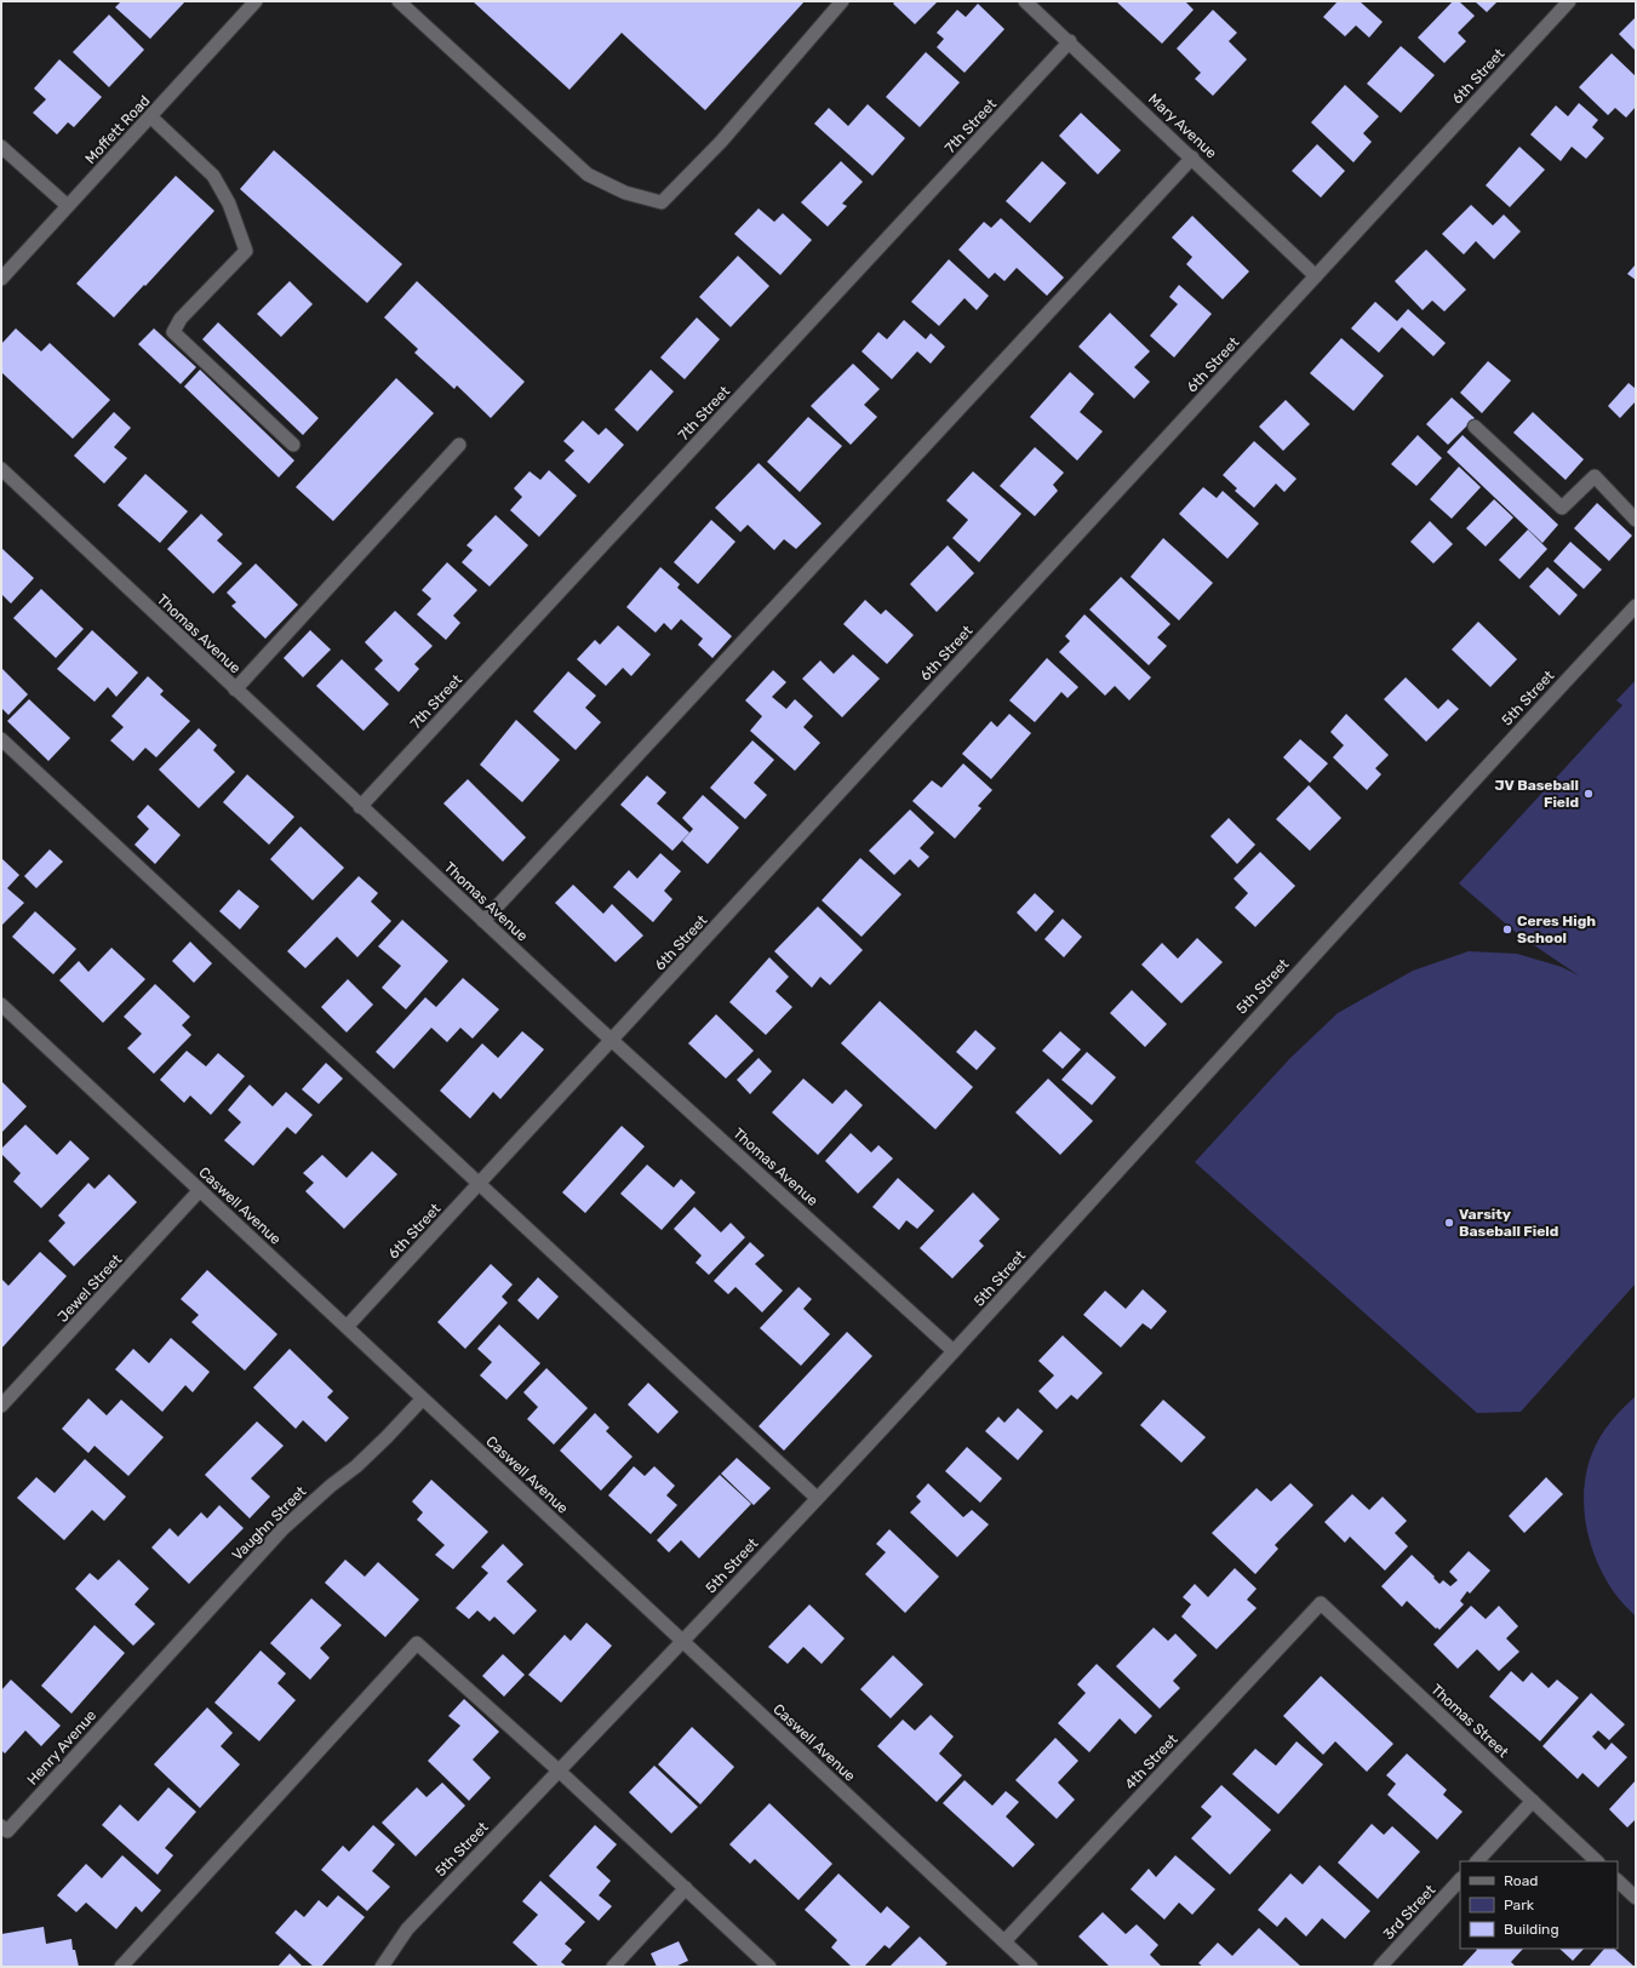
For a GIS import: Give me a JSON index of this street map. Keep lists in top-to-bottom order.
{
  "streets": {
    "street": [
      "6th Street",
      "7th Street",
      "Mary Avenue",
      "Moffett Road",
      "Thomas Avenue",
      "5th Street",
      "Caswell Avenue",
      "Jewel Street",
      "Vaughn Street",
      "Thomas Street",
      "Henry Avenue",
      "4th Street",
      "3rd Street"
    ]
  },
  "crossings": [
    ["6th Street", "Mary Avenue"],
    ["6th Street", "Thomas Avenue"],
    ["6th Street", "Caswell Avenue"],
    ["7th Street", "Mary Avenue"],
    ["7th Street", "Thomas Avenue"],
    ["Thomas Avenue", "5th Street"],
    ["5th Street", "Caswell Avenue"],
    ["Caswell Avenue", "Jewel Street"],
    ["Caswell Avenue", "Vaughn Street"],
    ["Caswell Avenue", "4th Street"],
    ["Vaughn Street", "Henry Avenue"],
    ["Thomas Street", "4th Street"]
  ],
  "places": ["JV Baseball Field", "Ceres High School", "Varsity Baseball Field"],
  "legend": ["Road", "Park", "Building"]
}
